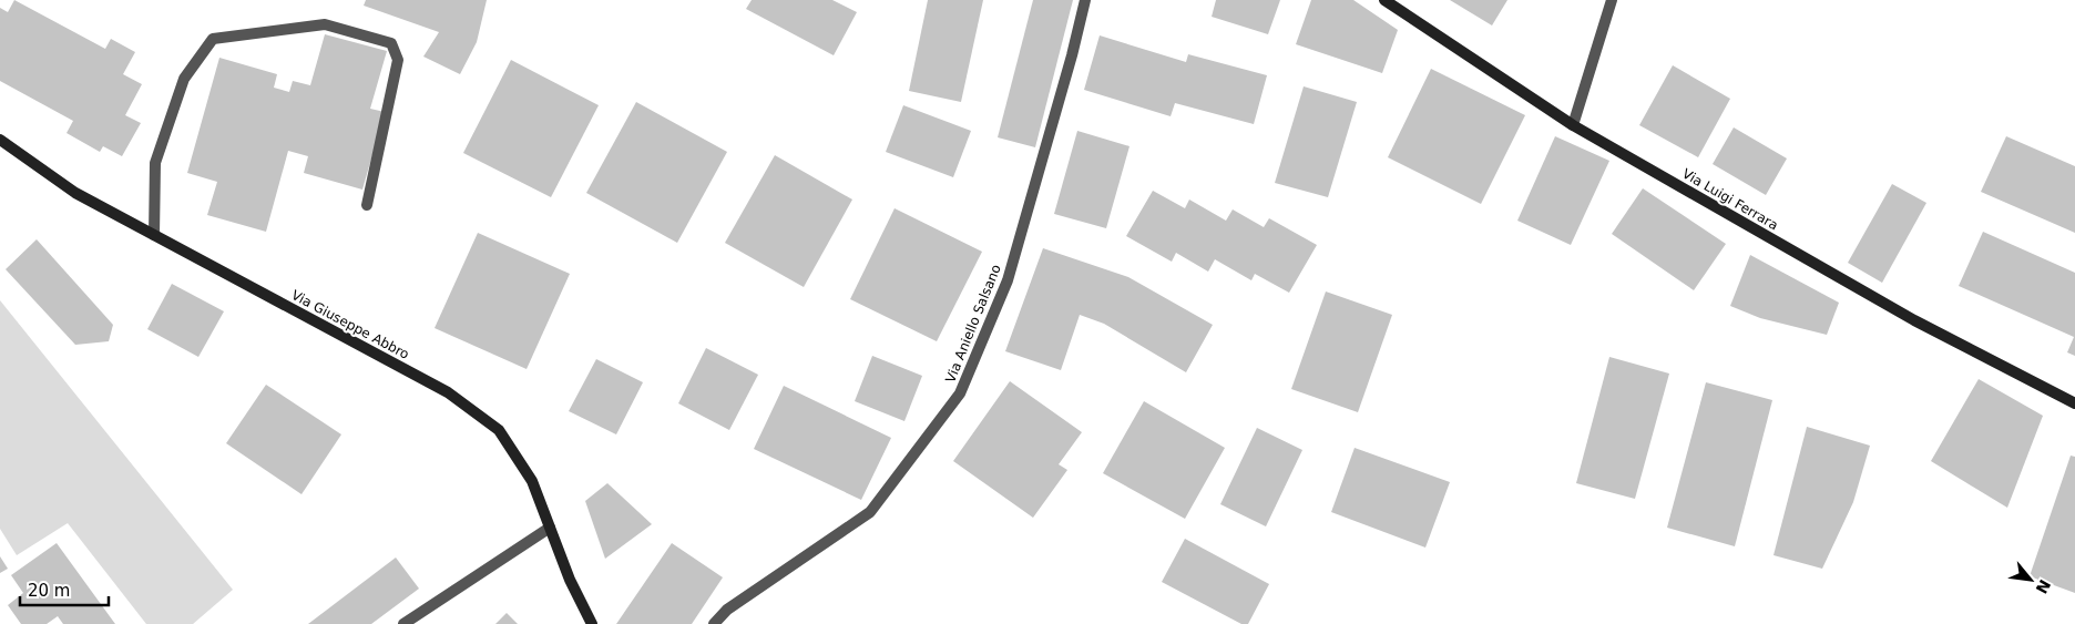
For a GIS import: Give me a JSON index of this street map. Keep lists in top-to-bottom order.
{
  "streets": {
    "street": ["Via Luigi Ferrara", "Via Aniello Salsano", "Via Giuseppe Abbro"]
  },
  "scale_bar": "20 m",
  "north": "bottom right"
}
